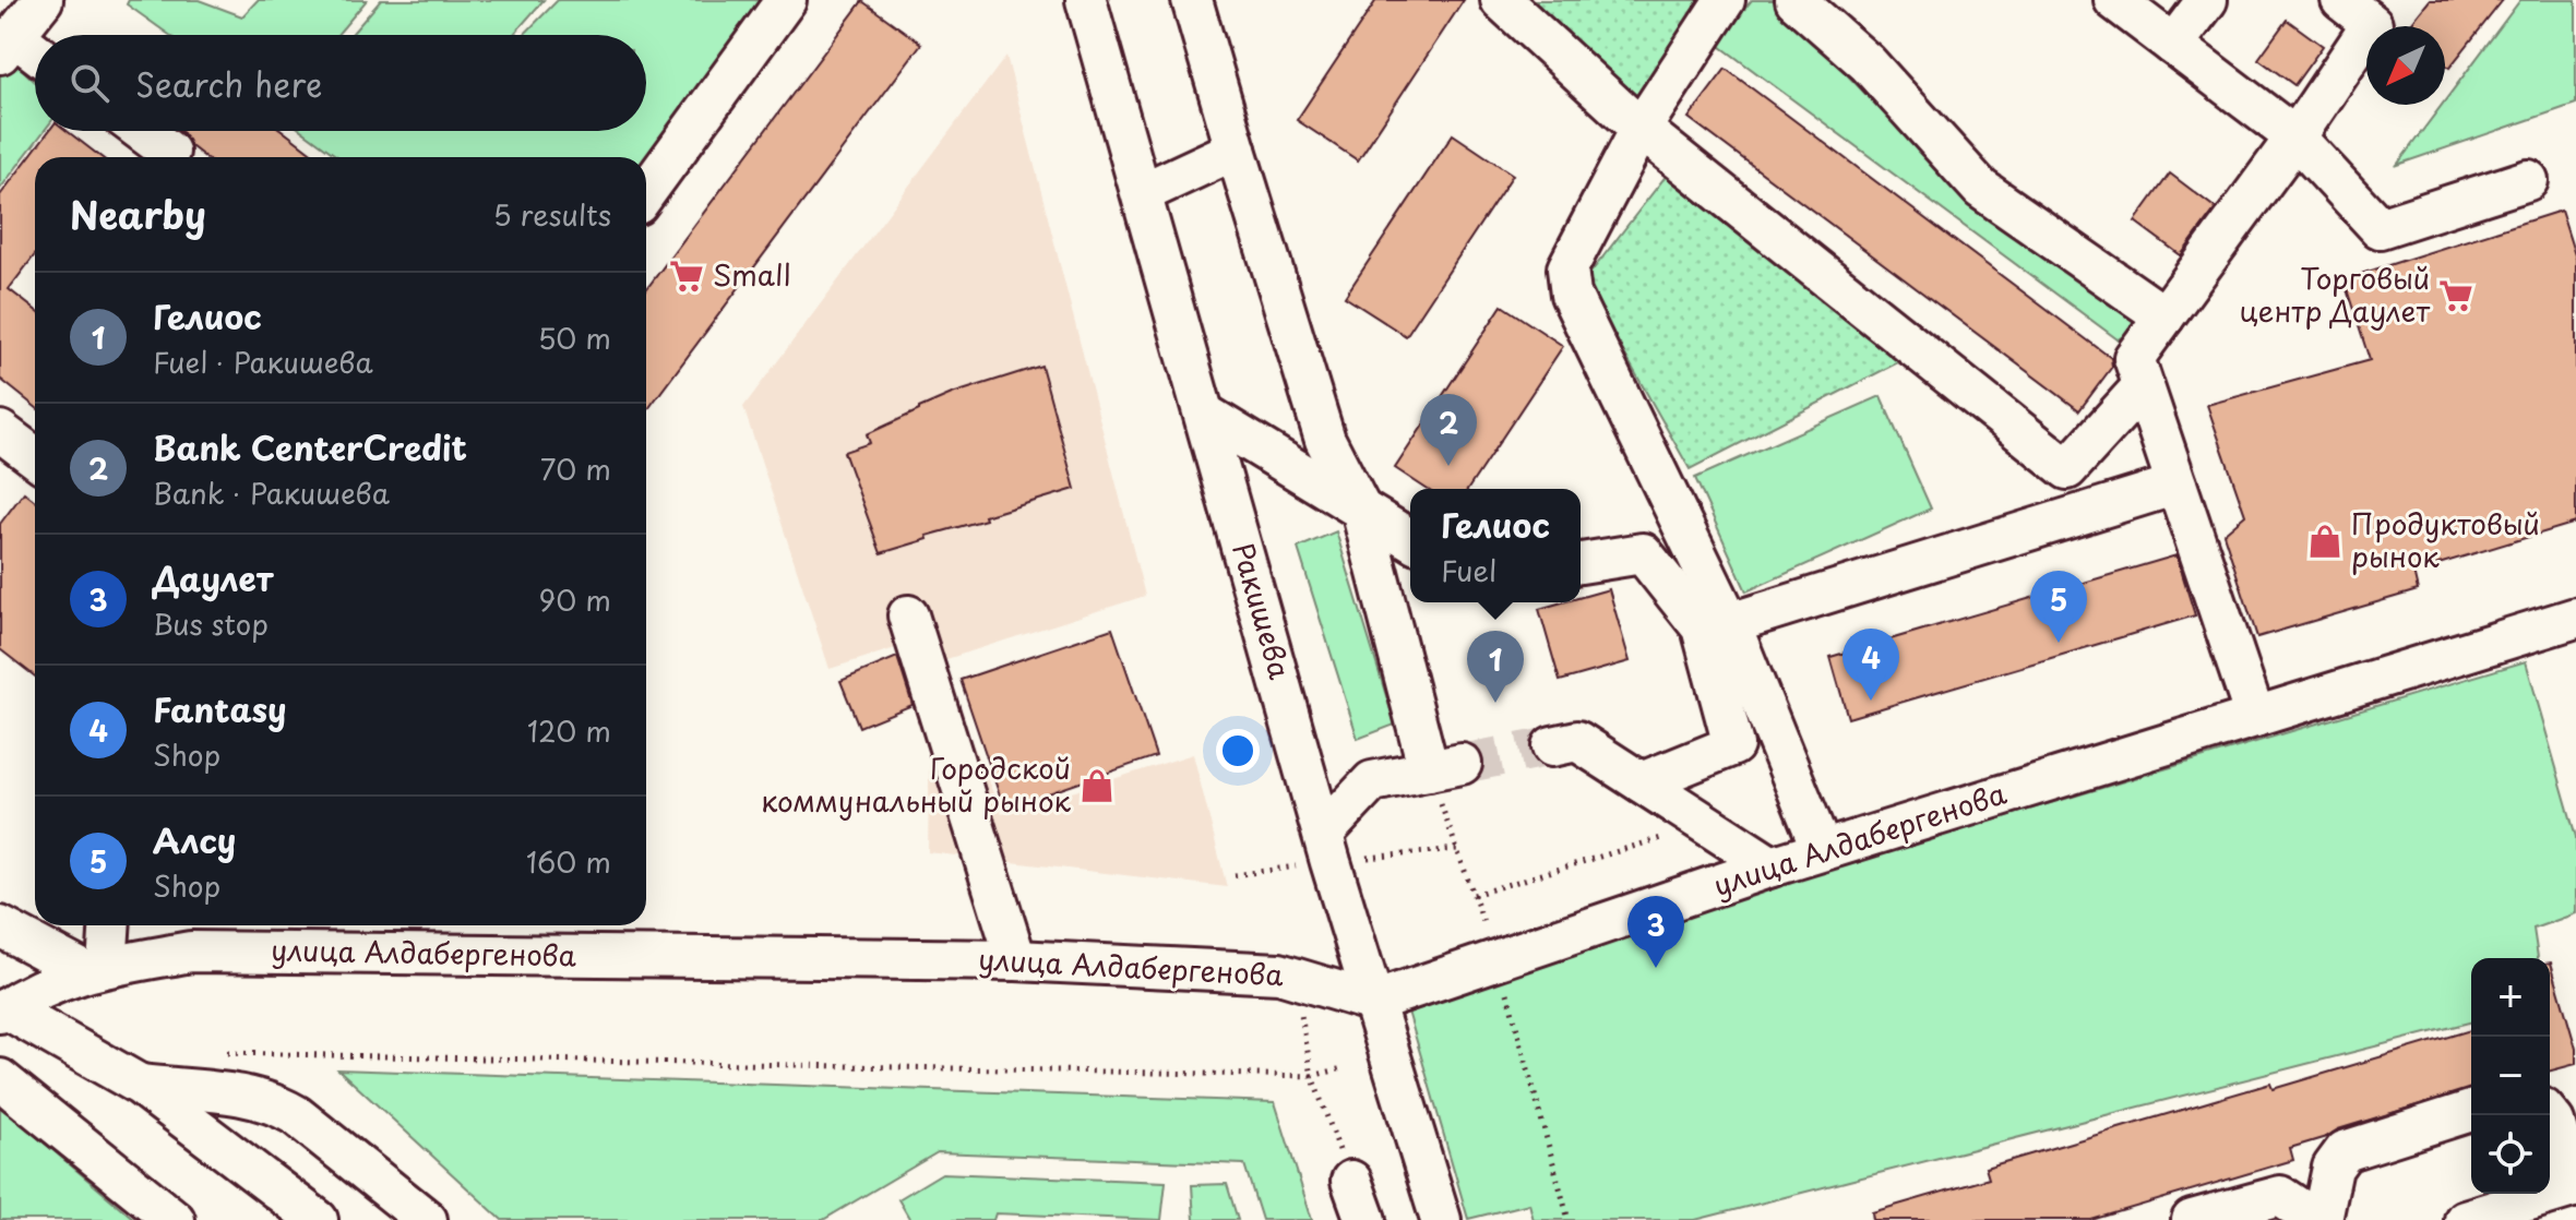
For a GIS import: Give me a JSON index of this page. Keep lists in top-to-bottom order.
{
  "streets": {
    "street": ["Ракишева", "улица Алдабергенова"]
  },
  "crossings": [
    ["Ракишева", "улица Алдабергенова"]
  ],
  "places": {
    "supermarket": ["Small", "Торговый центр Даулет"],
    "shop": ["Продуктовый рынок", "Городской коммунальный рынок"]
  },
  "north": "bottom left",
  "page": {
    "search": "Search here",
    "heading": ["Nearby", "5 results"],
    "list": [
      {
        "mark": "1",
        "name": "Гелиос",
        "note": "Fuel · Ракишева",
        "value": "50 m"
      },
      {
        "mark": "2",
        "name": "Bank CenterCredit",
        "note": "Bank · Ракишева",
        "value": "70 m"
      },
      {
        "mark": "3",
        "name": "Даулет",
        "note": "Bus stop",
        "value": "90 m"
      },
      {
        "mark": "4",
        "name": "Fantasy",
        "note": "Shop",
        "value": "120 m"
      },
      {
        "mark": "5",
        "name": "Алсу",
        "note": "Shop",
        "value": "160 m"
      }
    ],
    "pins": [
      "2",
      "5",
      "4",
      "1",
      "3"
    ],
    "popup": ["Гелиос", "Fuel"],
    "map_buttons": ["+", "−"]
  }
}
